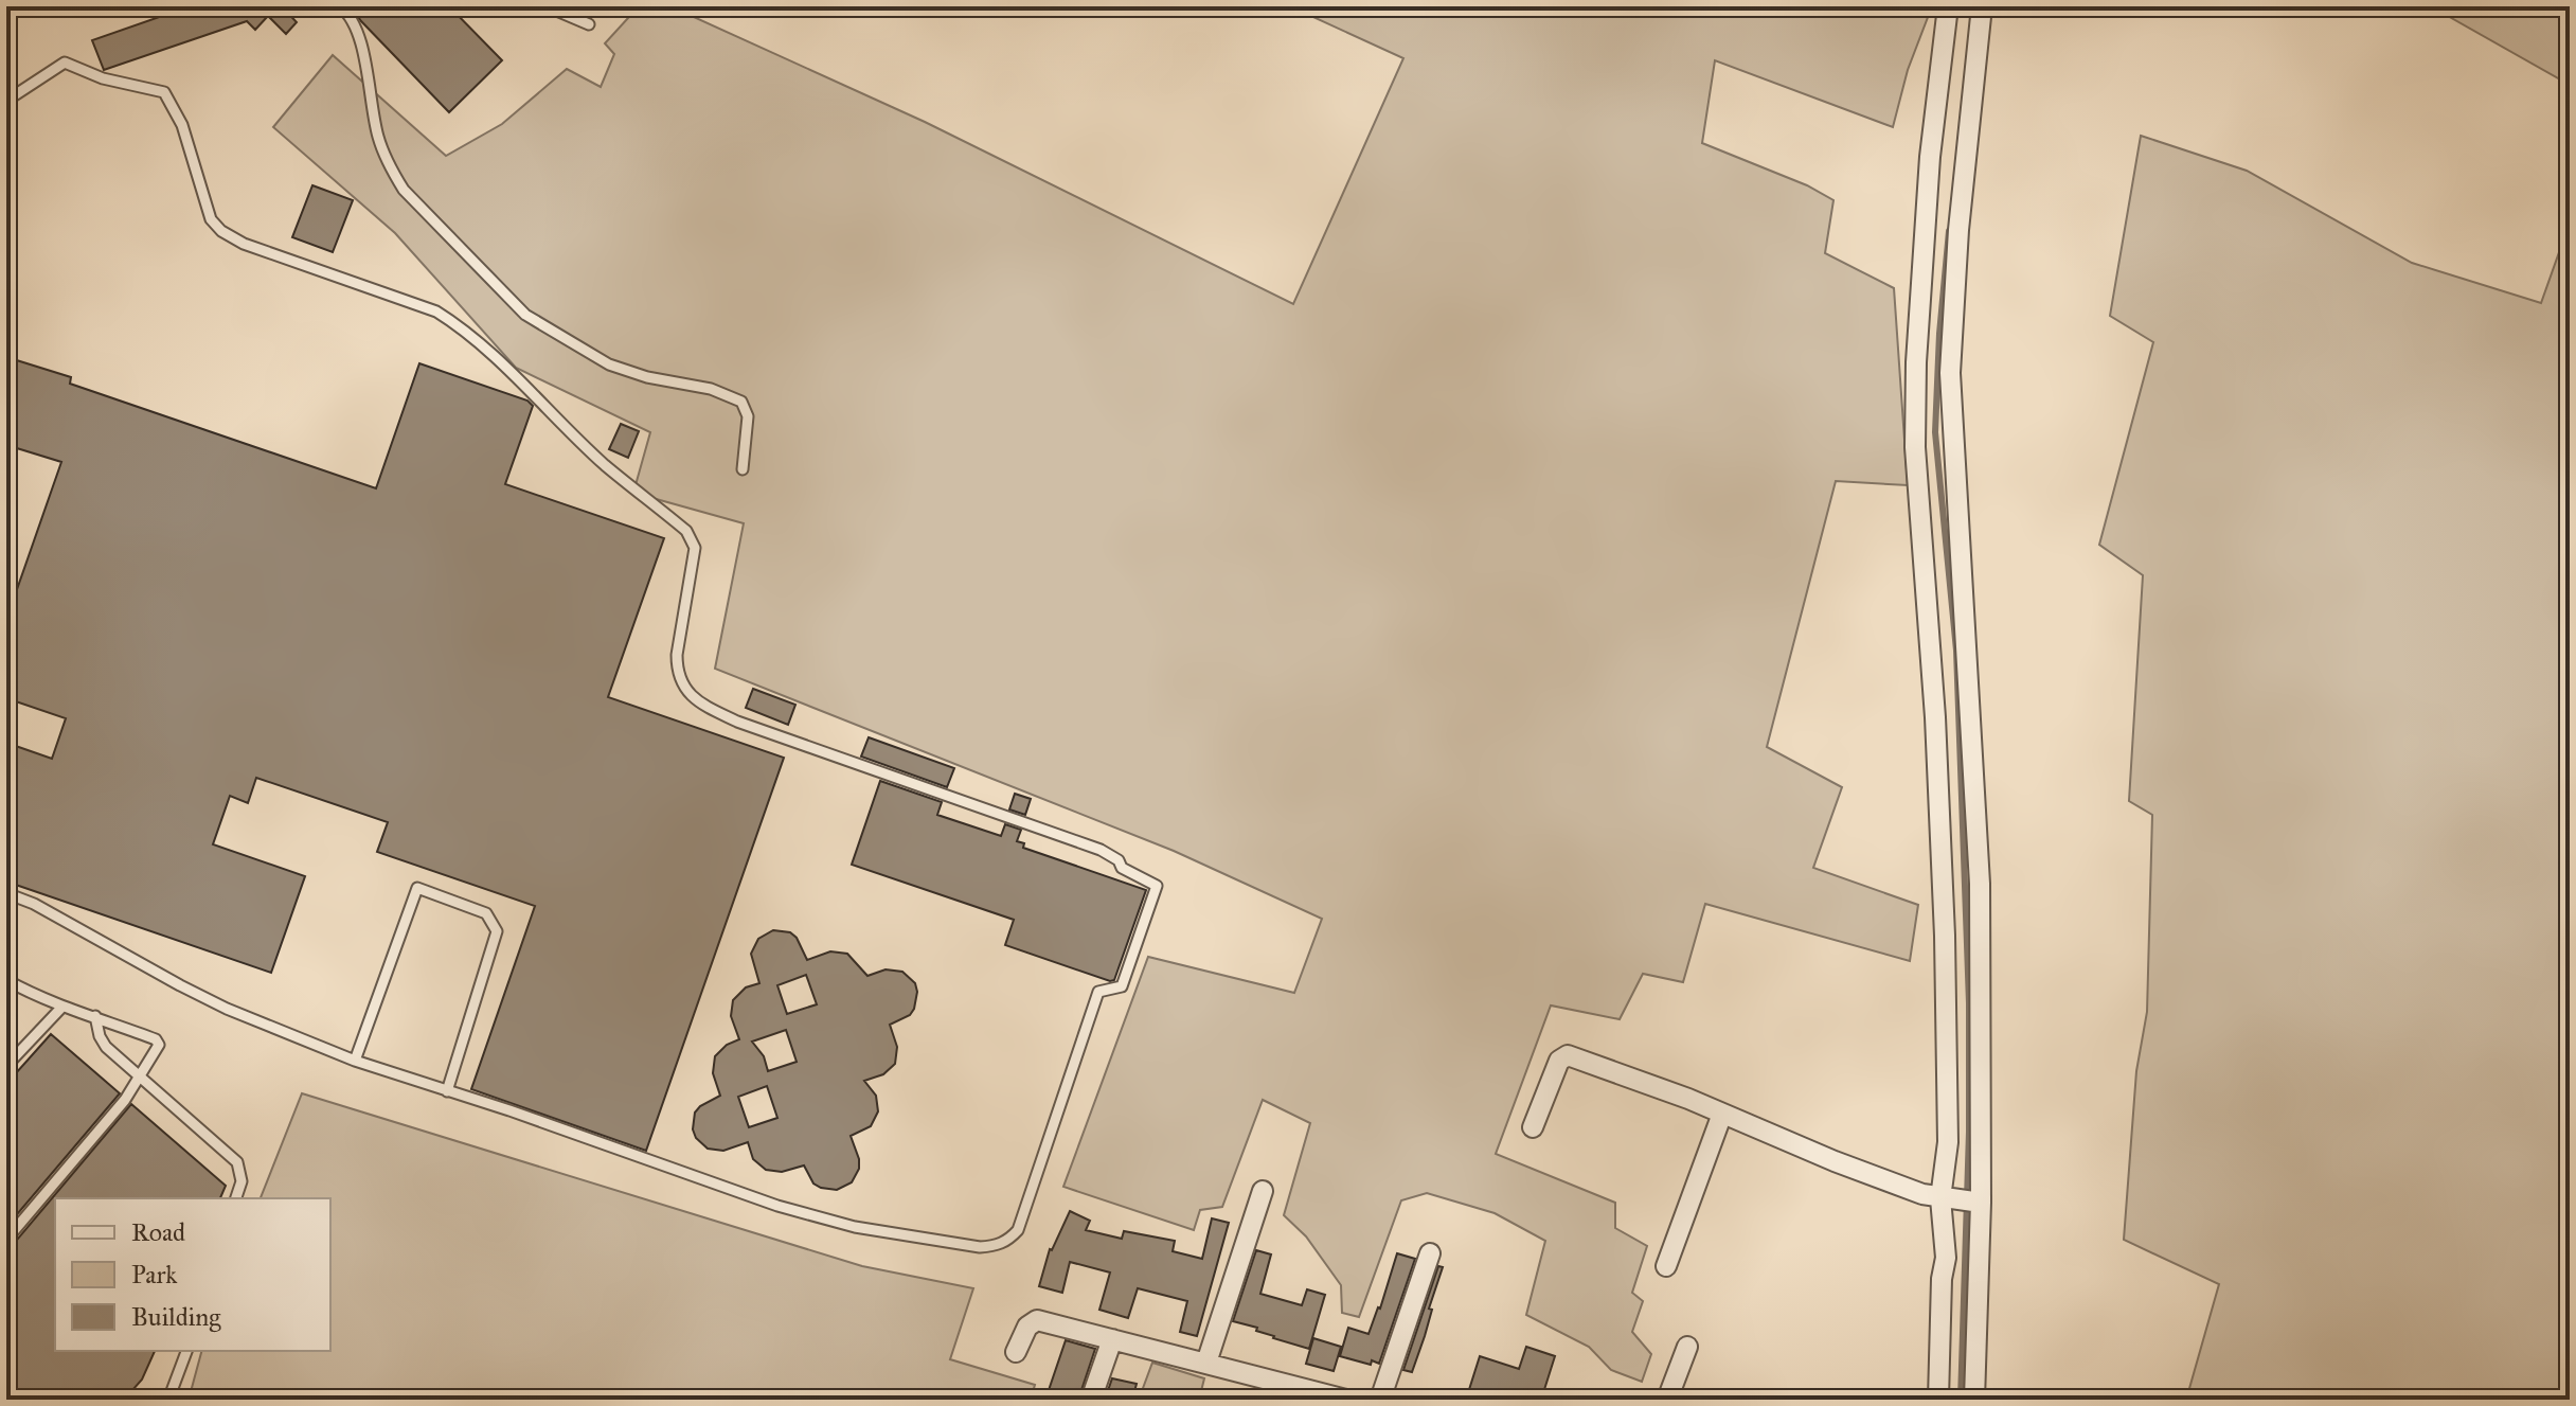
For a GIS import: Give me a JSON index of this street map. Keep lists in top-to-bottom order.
{
  "legend": ["Road", "Park", "Building"]
}
